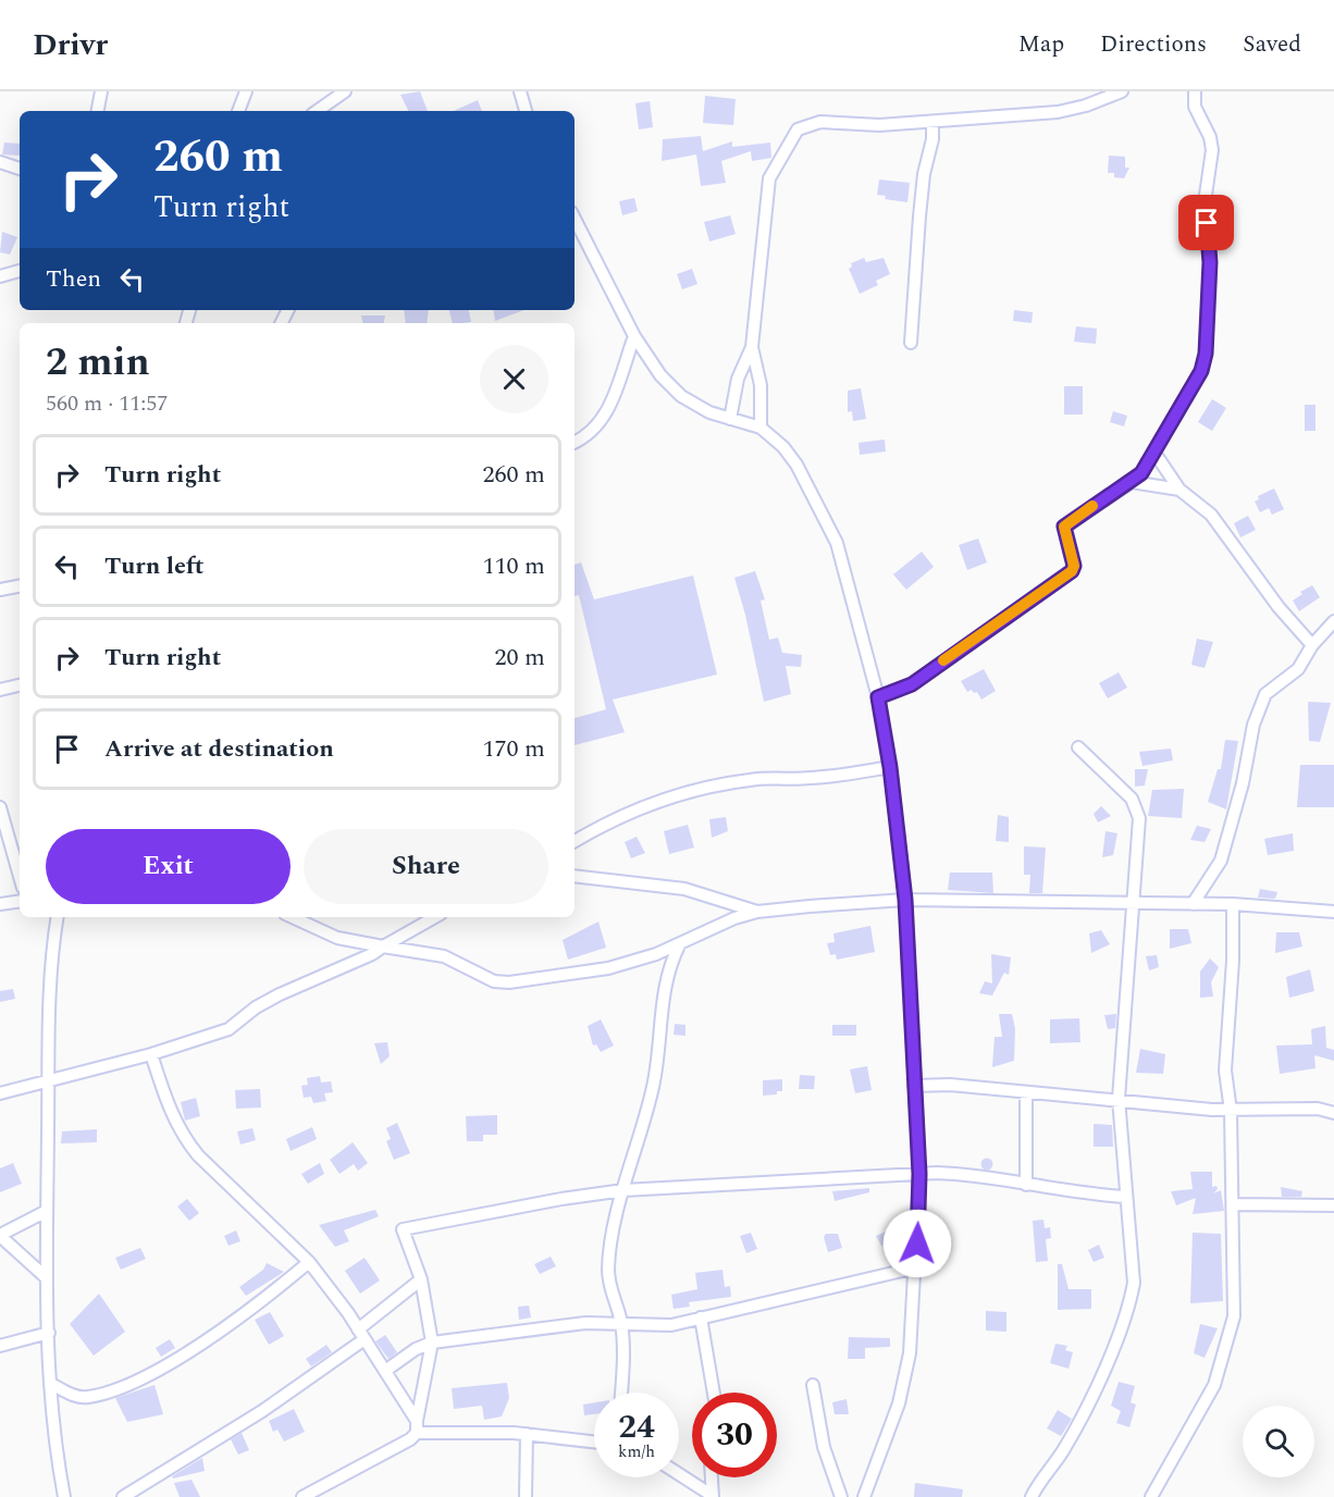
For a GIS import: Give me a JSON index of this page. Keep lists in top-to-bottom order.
{
  "page": {
    "header": "Drivr",
    "nav": ["Map", "Directions", "Saved"],
    "turn": ["260 m", "Turn right"],
    "then": "Then",
    "heading": ["2 min", "560 m · 11:57"],
    "list": [
      {
        "name": "Turn right",
        "value": "260 m"
      },
      {
        "name": "Turn left",
        "value": "110 m"
      },
      {
        "name": "Turn right",
        "value": "20 m"
      },
      {
        "name": "Arrive at destination",
        "value": "170 m"
      }
    ],
    "buttons": ["Exit", "Share"],
    "speed": "24 km/h",
    "limit": "30"
  }
}
